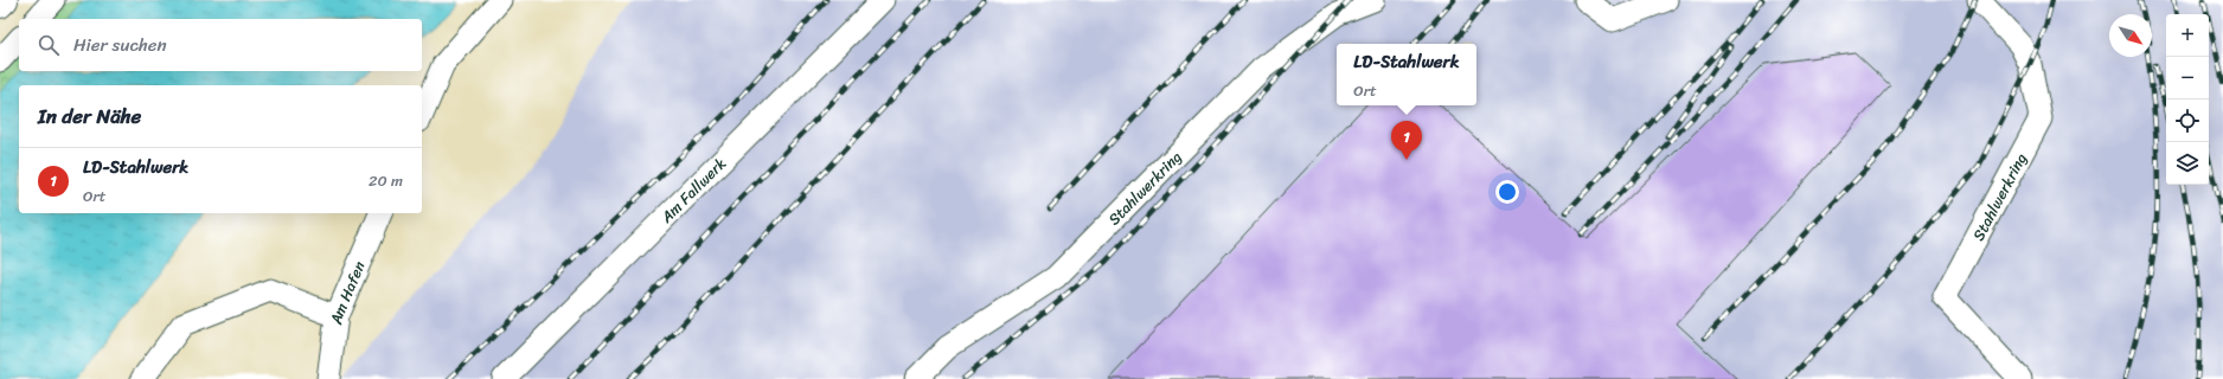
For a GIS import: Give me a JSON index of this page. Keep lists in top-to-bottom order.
{
  "streets": {
    "lane": ["Stahlwerkring", "Am Fallwerk", "Am Hafen"]
  },
  "north": "bottom right",
  "page": {
    "map_buttons": ["+", "−"],
    "search": "Hier suchen",
    "popup": ["LD-Stahlwerk", "Ort"],
    "heading": "In der Nähe",
    "pins": "1",
    "list": [
      {
        "mark": "1",
        "name": "LD-Stahlwerk",
        "note": "Ort",
        "value": "20 m"
      }
    ]
  }
}
